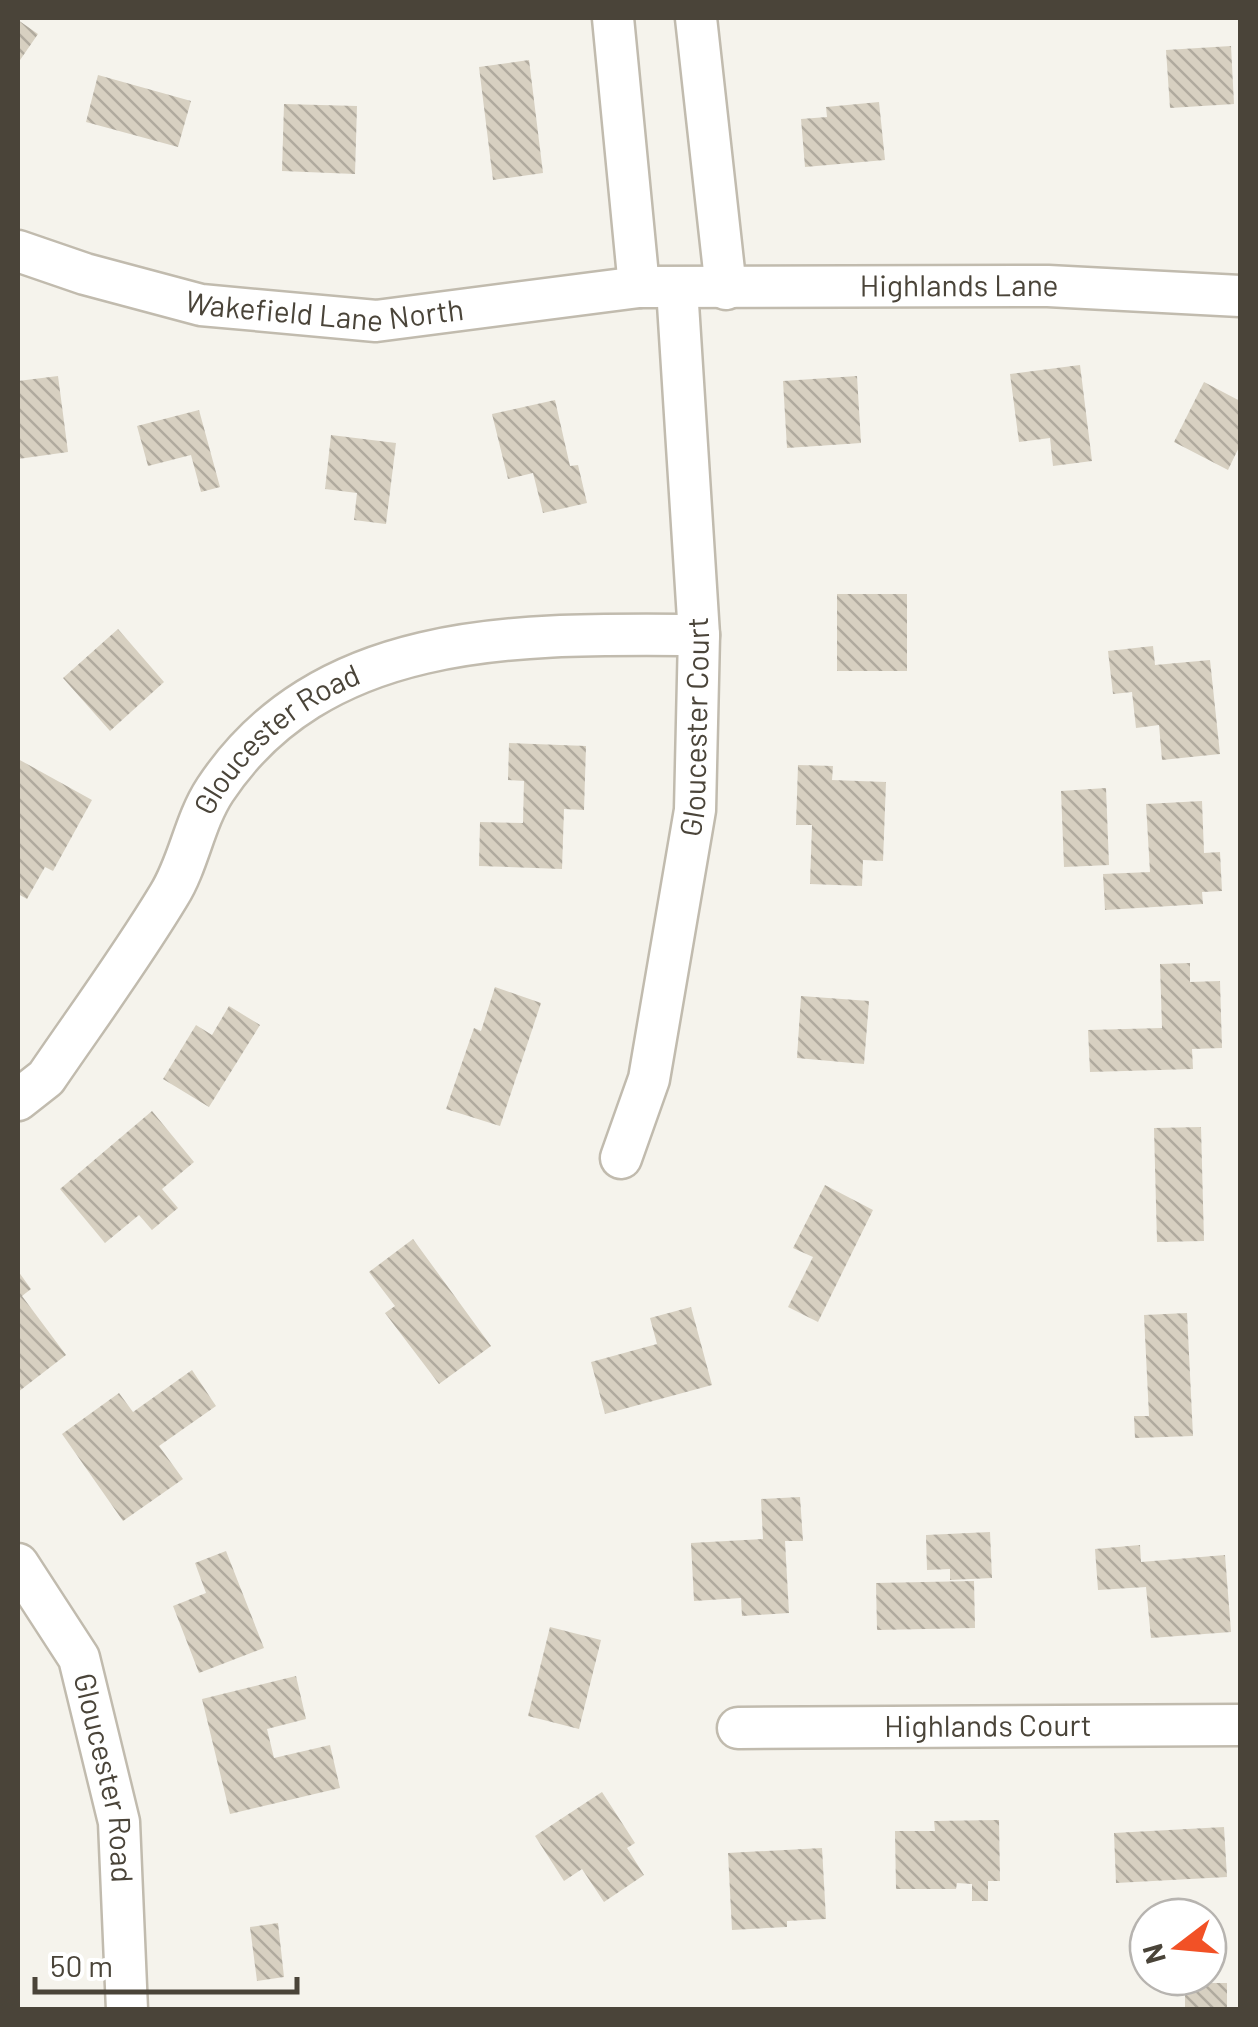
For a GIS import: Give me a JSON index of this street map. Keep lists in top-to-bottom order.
{
  "streets": {
    "street": [
      "Highlands Lane",
      "Wakefield Lane North",
      "Gloucester Court",
      "Gloucester Road",
      "Highlands Court"
    ]
  },
  "crossings": [
    ["Highlands Lane", "Wakefield Lane North"],
    ["Highlands Lane", "Gloucester Court"],
    ["Wakefield Lane North", "Gloucester Court"],
    ["Gloucester Court", "Gloucester Road"]
  ],
  "scale_bar": "50 m",
  "north": "left"
}
